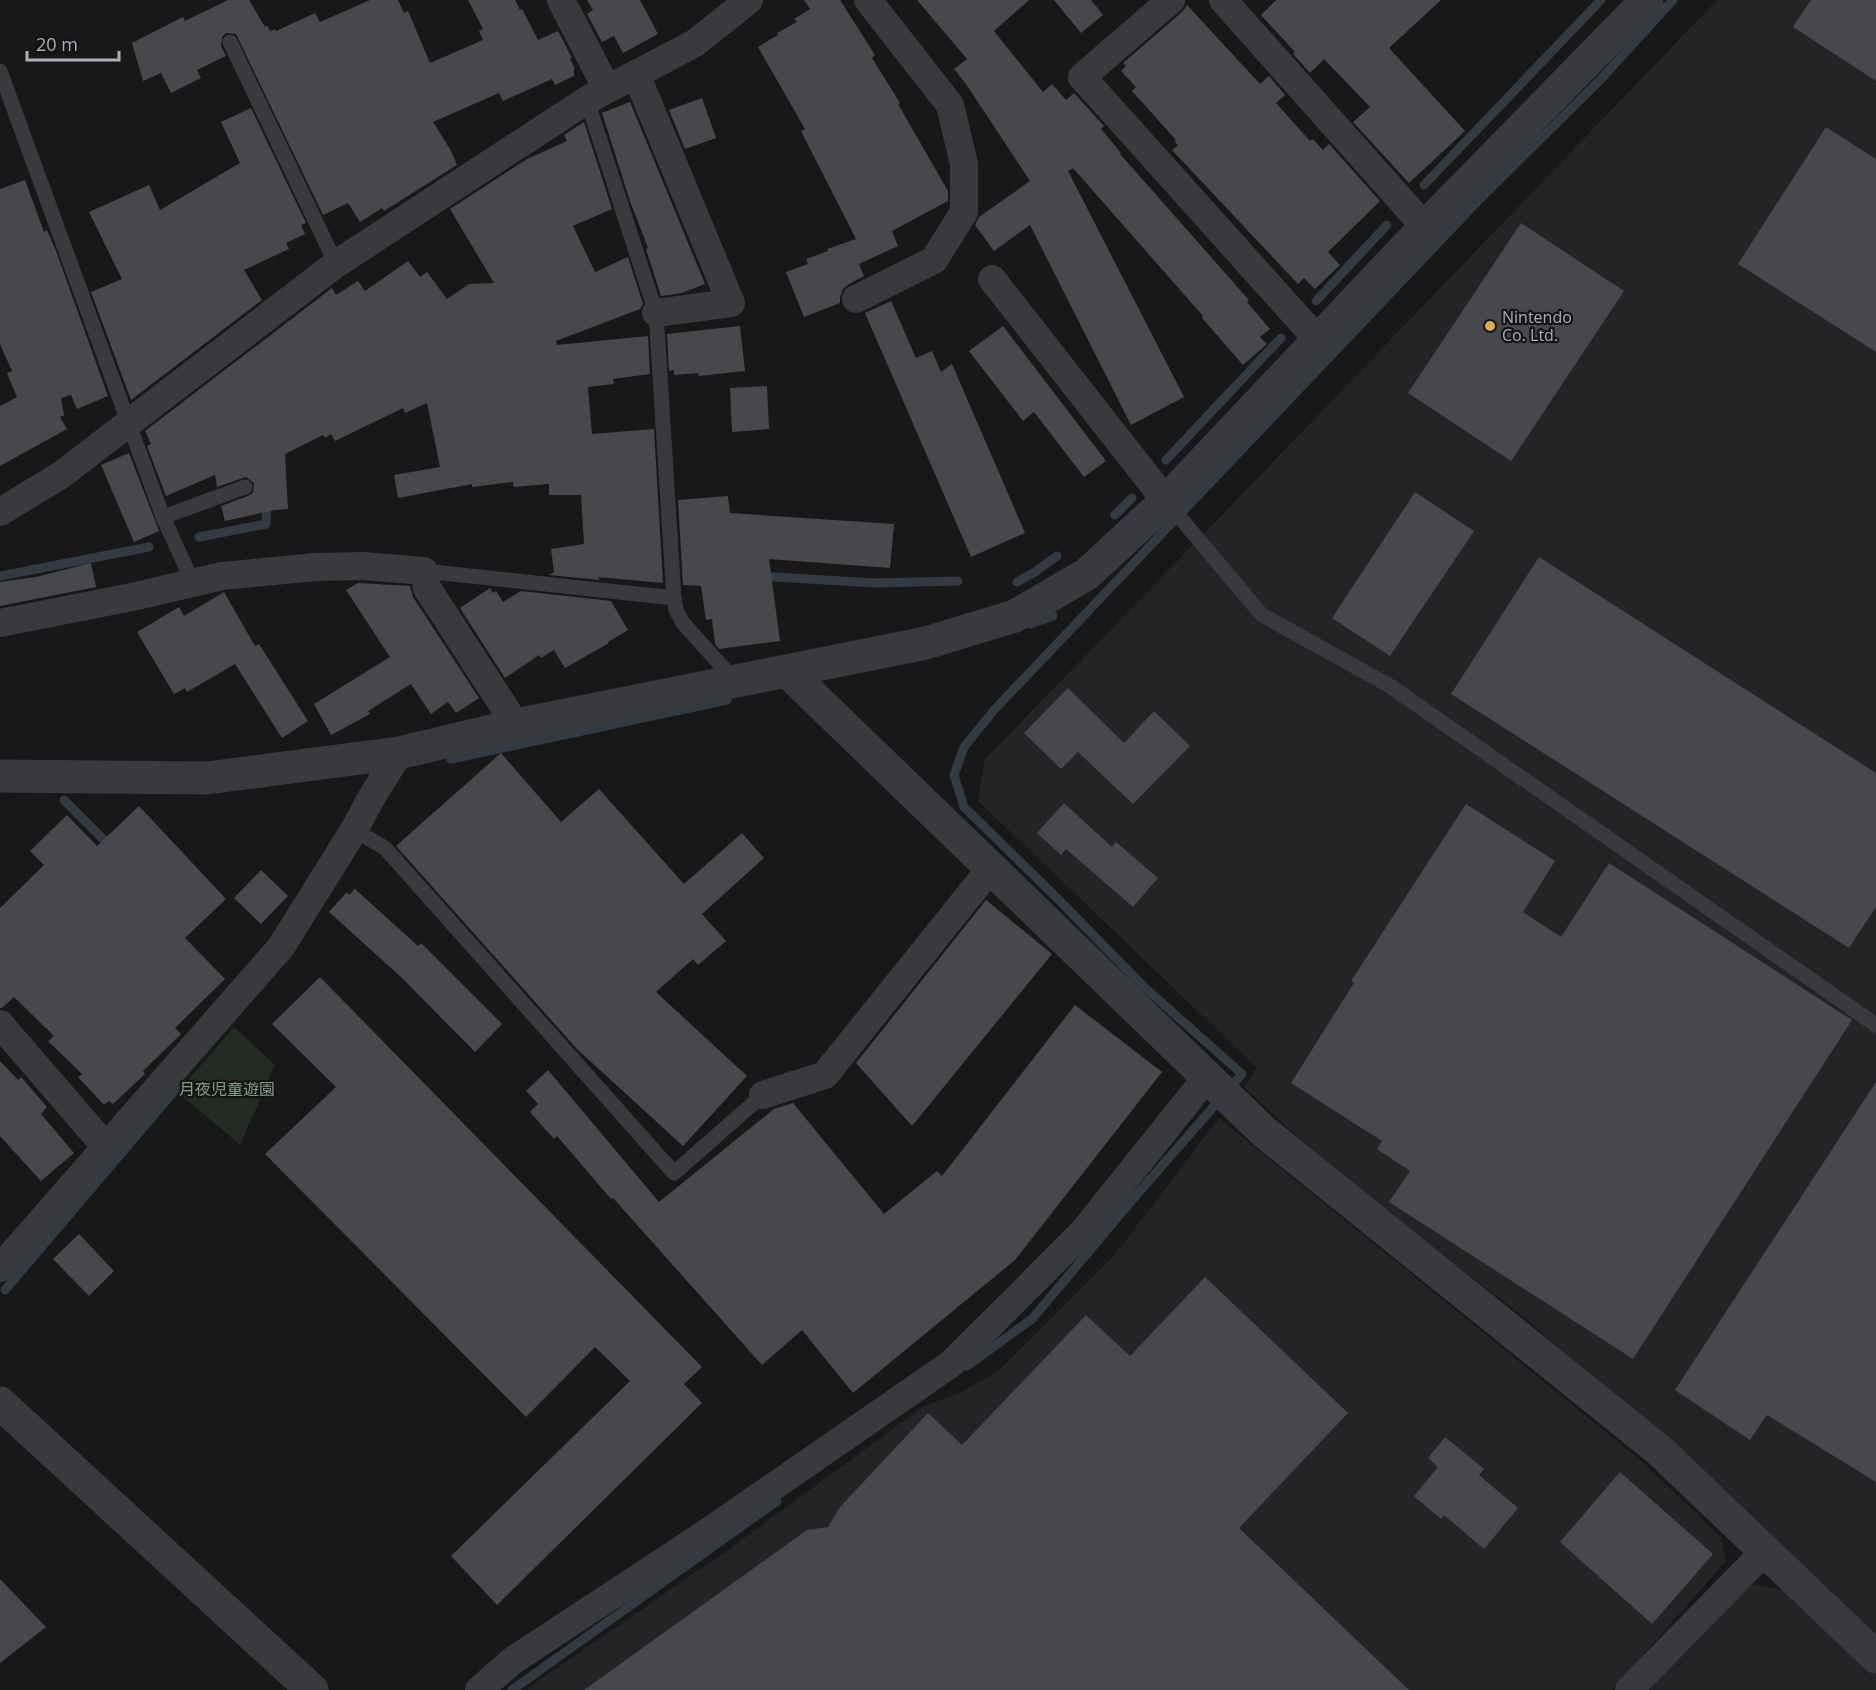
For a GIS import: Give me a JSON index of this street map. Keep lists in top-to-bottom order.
{
  "parks": ["月夜児童遊園"],
  "places": ["Nintendo Co. Ltd."],
  "scale_bar": "20 m"
}
